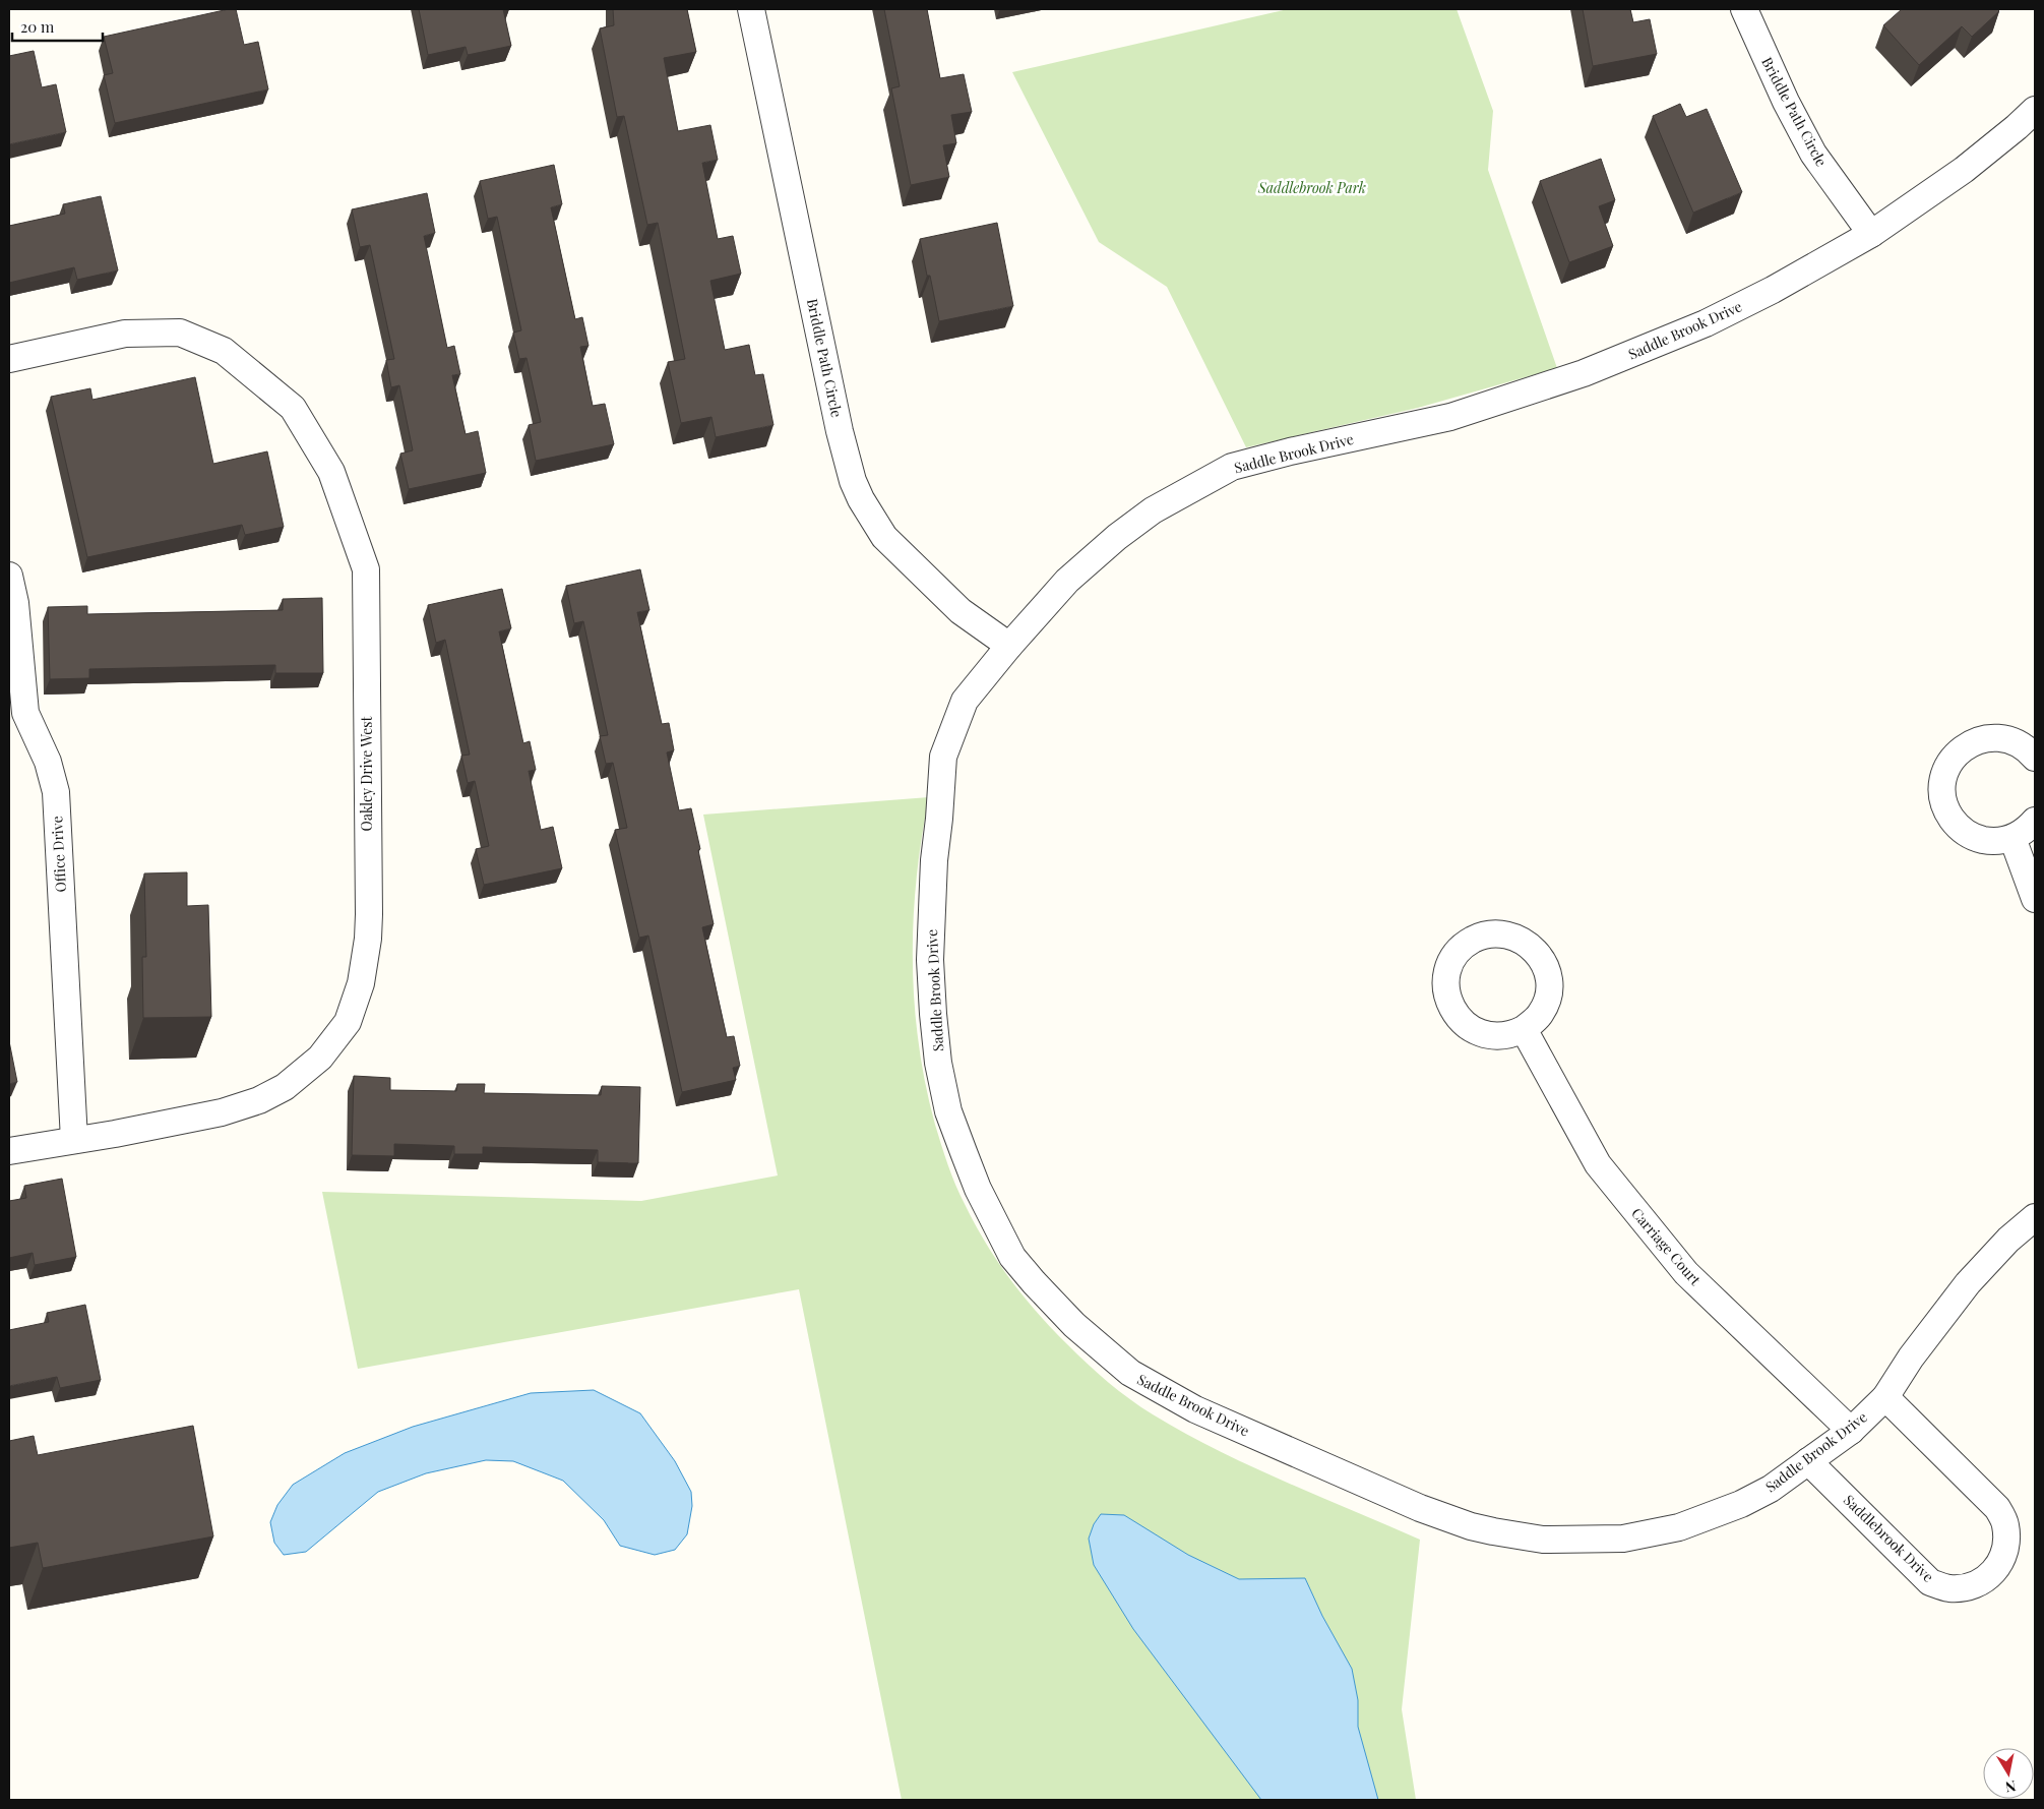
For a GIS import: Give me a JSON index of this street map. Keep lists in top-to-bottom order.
{
  "streets": {
    "street": [
      "Briddle Path Circle",
      "Saddle Brook Drive",
      "Oakley Drive West",
      "Office Drive",
      "Carriage Court",
      "Saddlebrook Drive"
    ]
  },
  "crossings": [
    ["Briddle Path Circle", "Saddle Brook Drive"],
    ["Saddle Brook Drive", "Carriage Court"],
    ["Saddle Brook Drive", "Saddlebrook Drive"],
    ["Oakley Drive West", "Office Drive"]
  ],
  "parks": ["Saddlebrook Park"],
  "scale_bar": "20 m",
  "north": "bottom"
}
